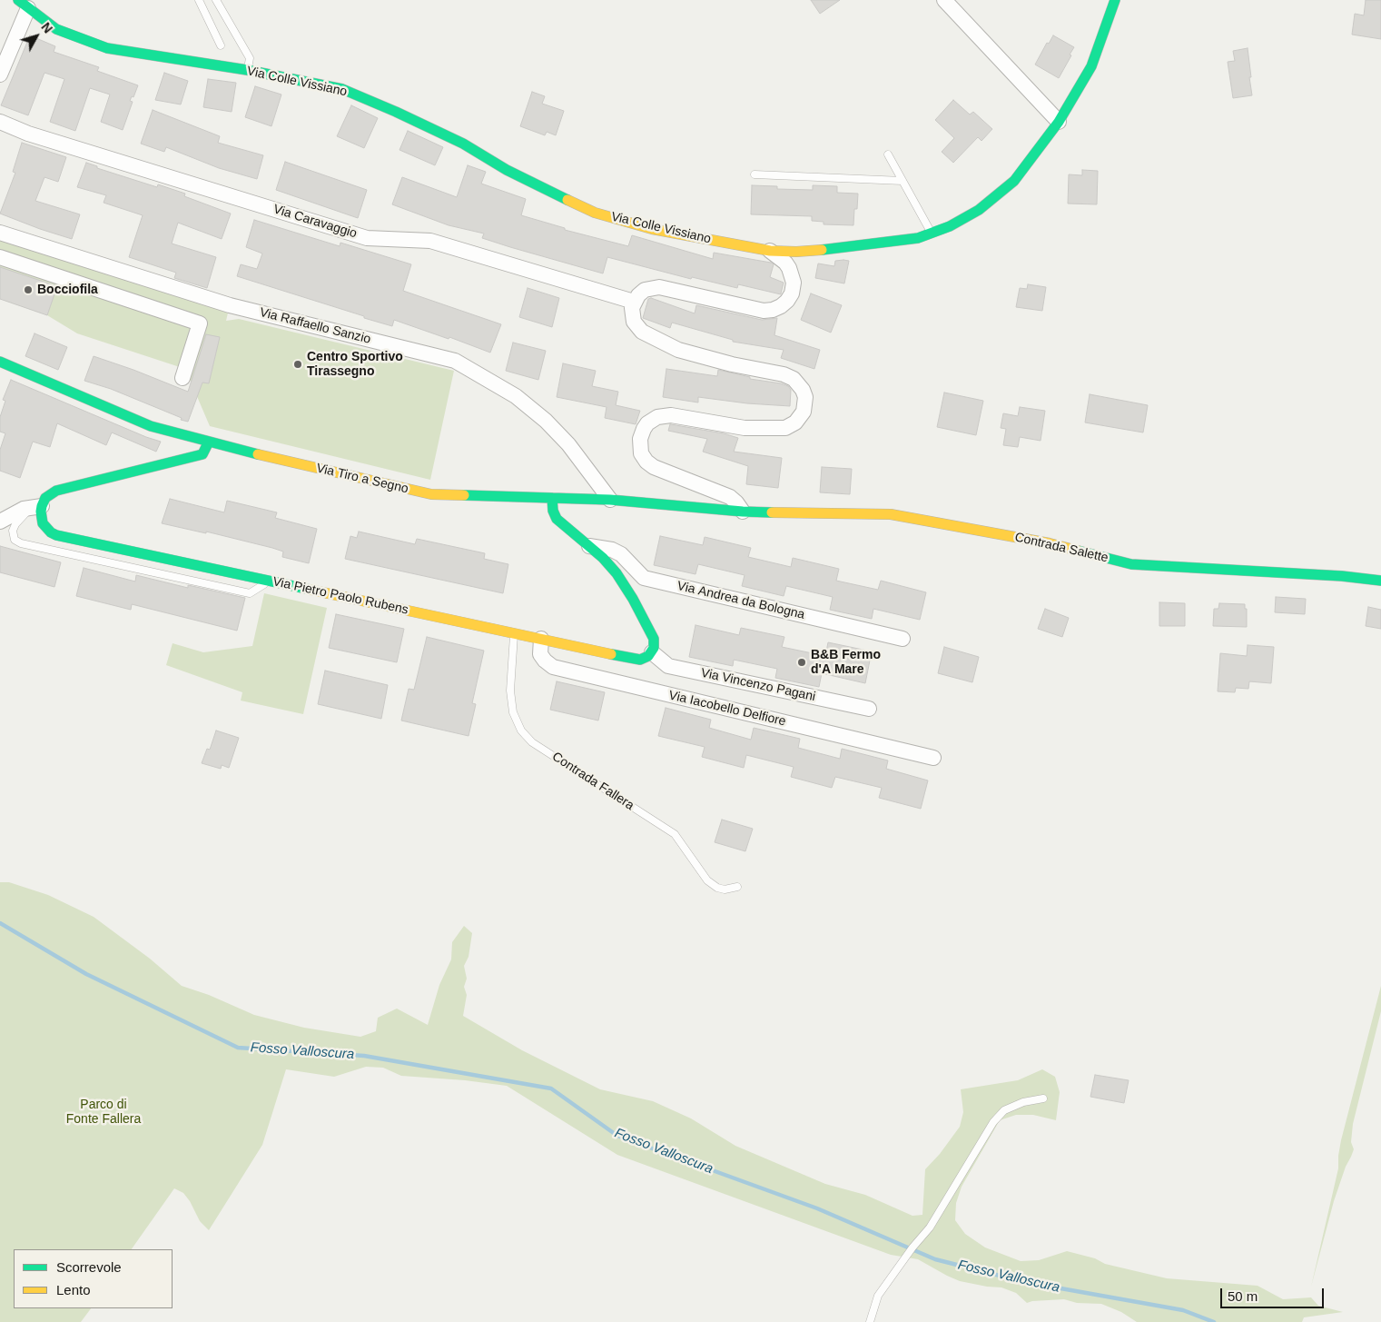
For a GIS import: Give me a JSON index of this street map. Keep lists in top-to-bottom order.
{
  "streets": {
    "street": [
      "Via Colle Vissiano",
      "Via Caravaggio",
      "Via Raffaello Sanzio",
      "Via Tiro a Segno",
      "Contrada Salette",
      "Via Pietro Paolo Rubens",
      "Via Andrea da Bologna",
      "Via Vincenzo Pagani",
      "Via Iacobello Delfiore"
    ],
    "lane": ["Contrada Fallera"]
  },
  "crossings": [
    ["Via Raffaello Sanzio", "Via Tiro a Segno"],
    ["Via Tiro a Segno", "Contrada Salette"],
    ["Via Pietro Paolo Rubens", "Via Vincenzo Pagani"],
    ["Via Pietro Paolo Rubens", "Via Iacobello Delfiore"],
    ["Via Pietro Paolo Rubens", "Contrada Fallera"]
  ],
  "water": ["Fosso Valloscura"],
  "parks": ["Parco di Fonte Fallera"],
  "places": ["Bocciofila", "Centro Sportivo Tirassegno", "B&B Fermo d'A Mare"],
  "legend": ["Scorrevole", "Lento"],
  "scale_bar": "50 m",
  "north": "top right"
}
